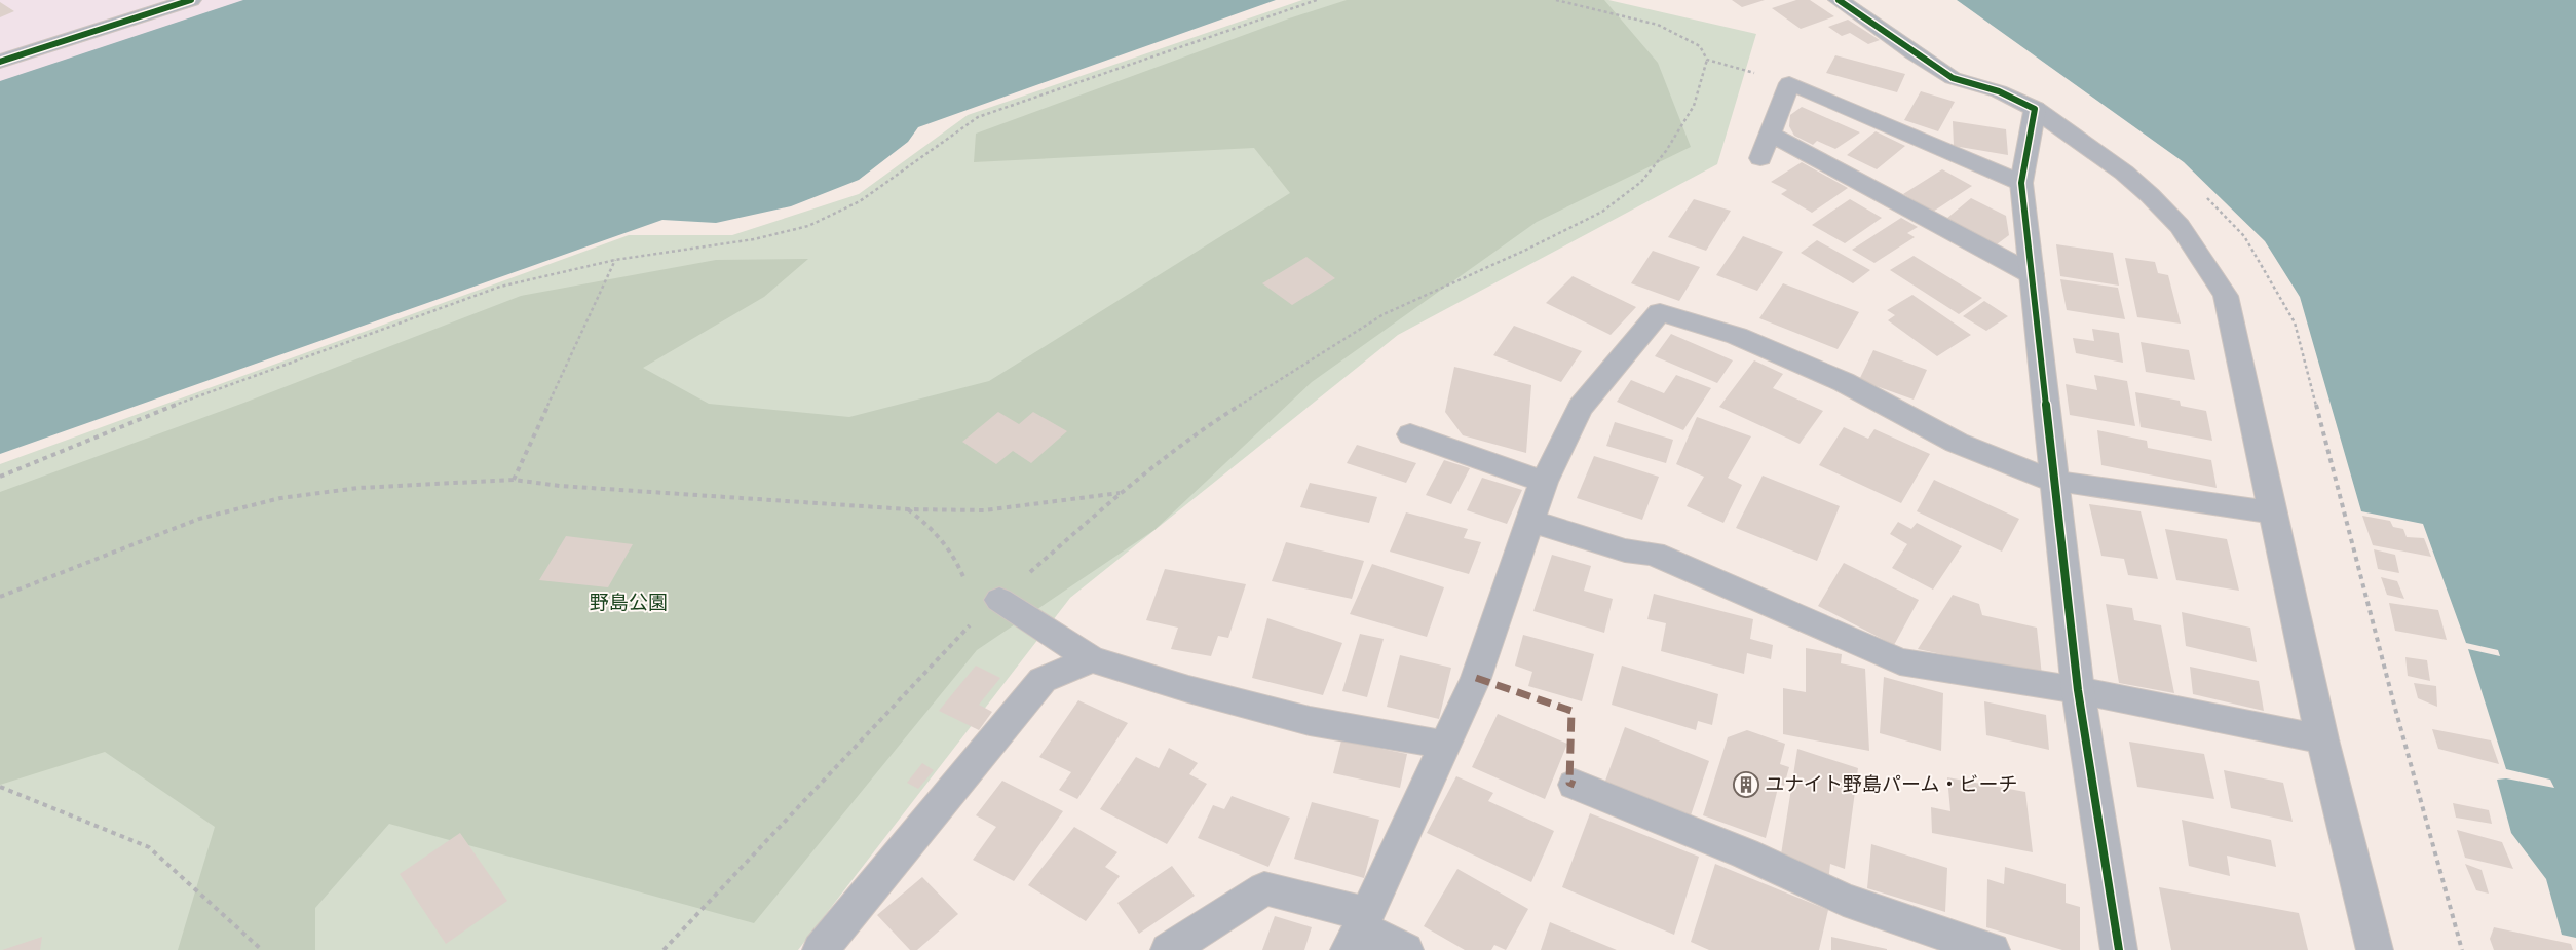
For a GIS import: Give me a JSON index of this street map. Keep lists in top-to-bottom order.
{
  "parks": ["野島公園"],
  "places": {
    "building": ["ユナイト野島パーム・ビーチ"]
  }
}
